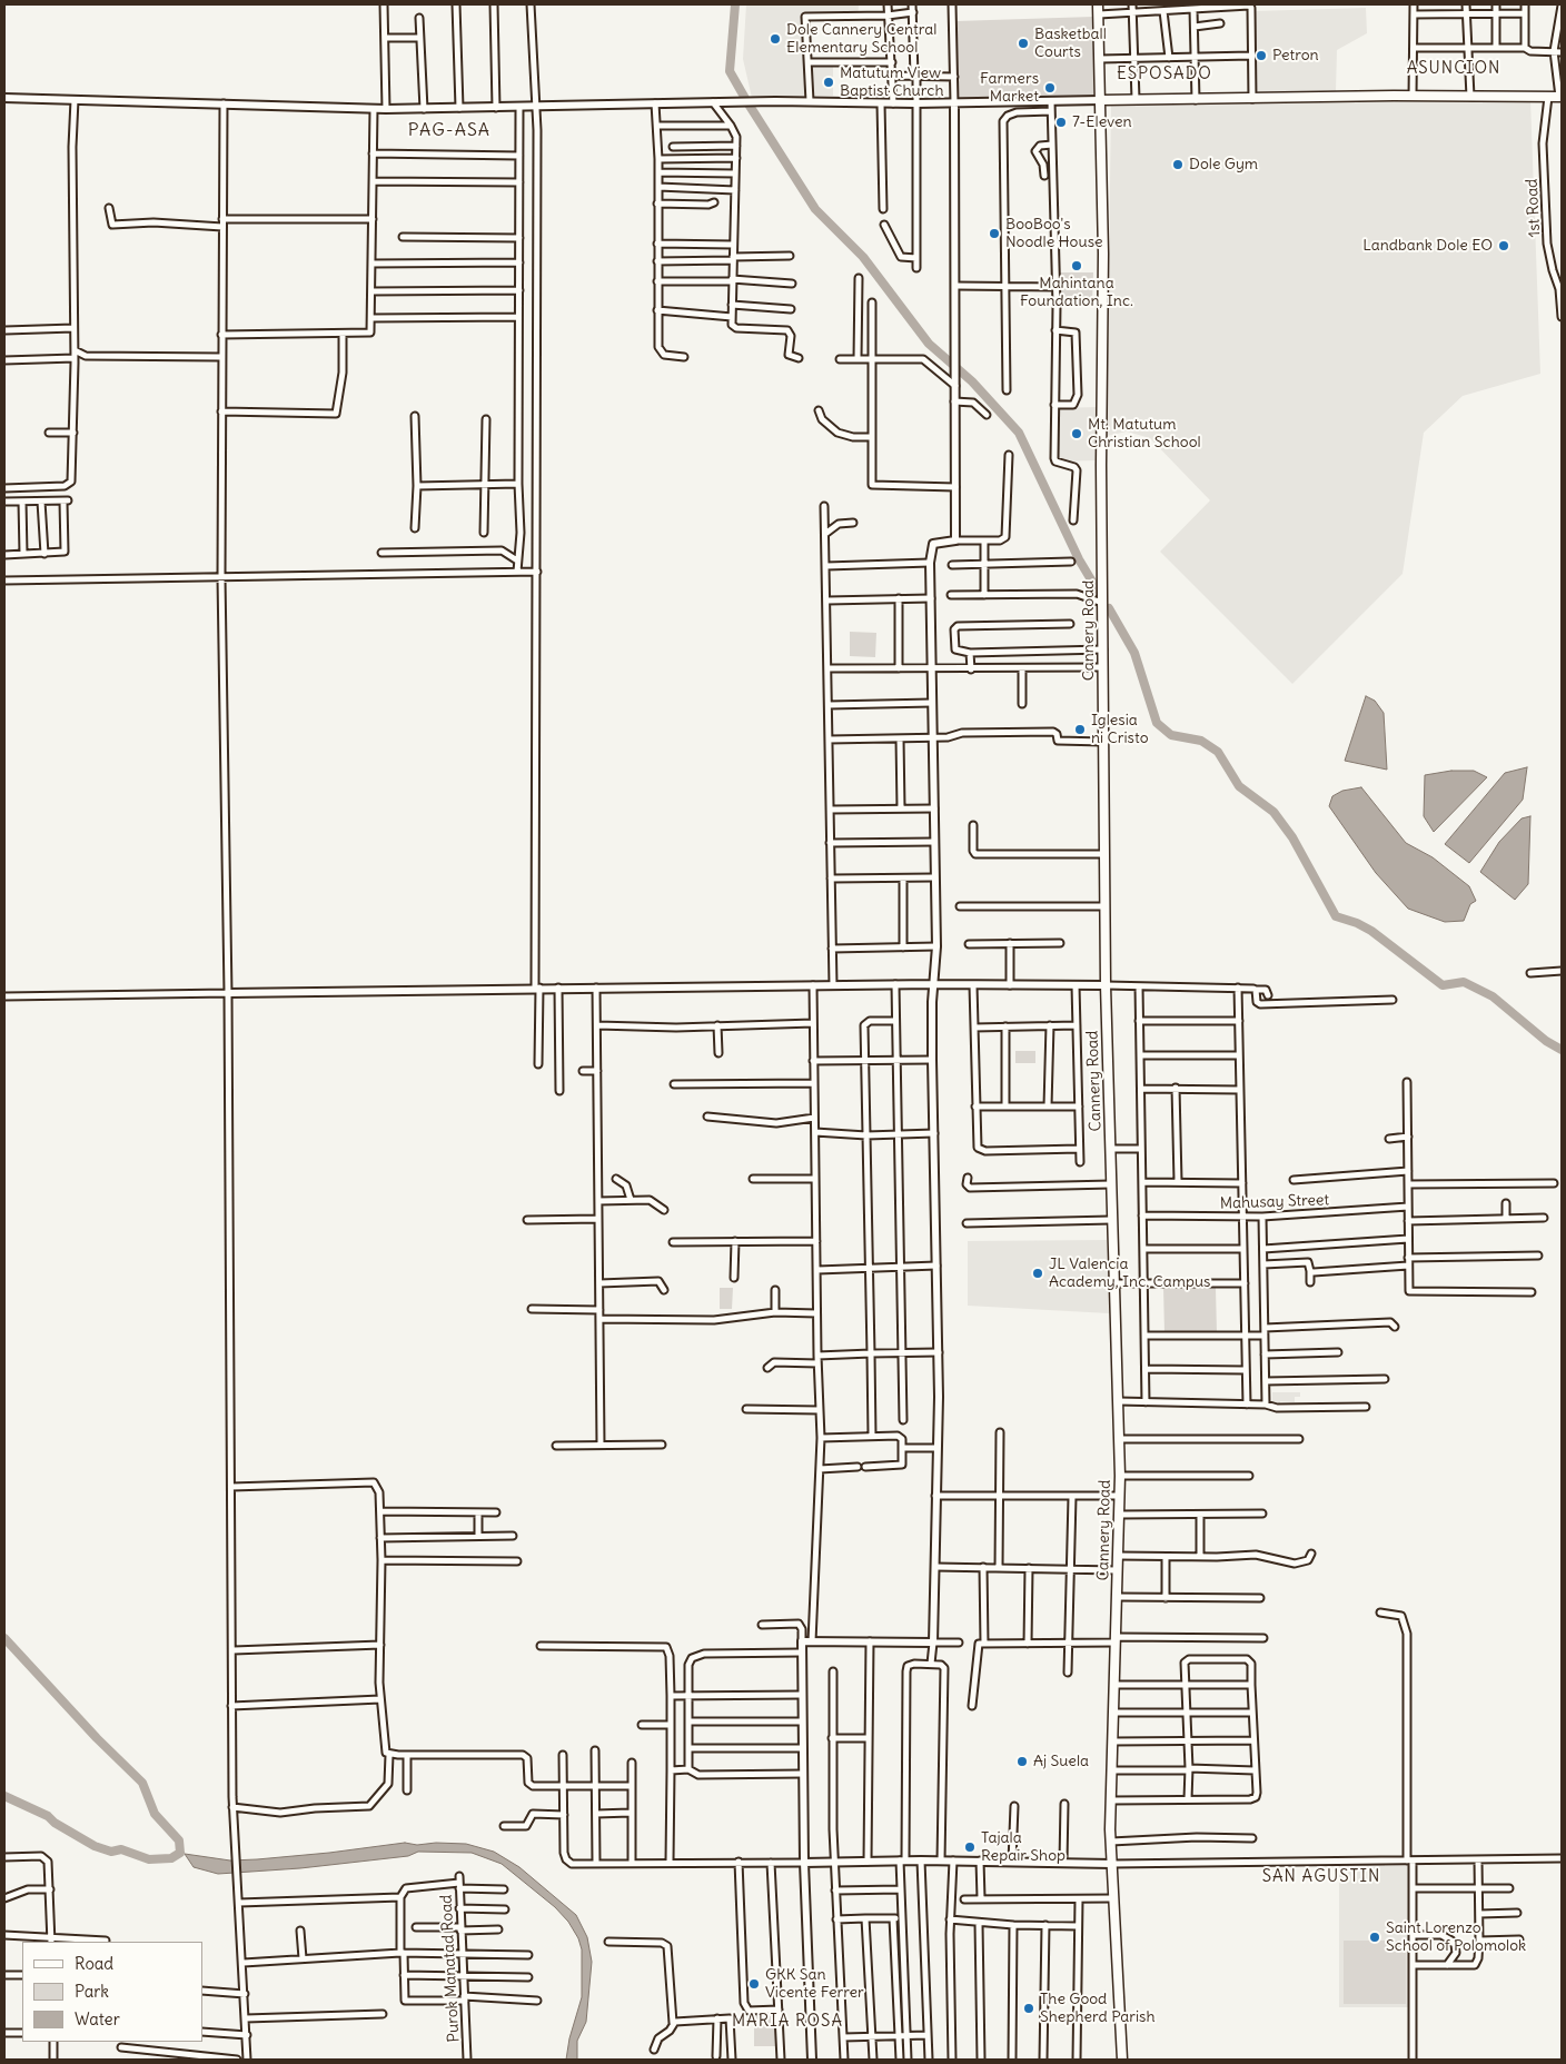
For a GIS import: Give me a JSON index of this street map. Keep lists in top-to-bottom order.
{
  "streets": {
    "main road": ["Cannery Road"],
    "street": ["1st Road", "Mahusay Street", "Purok Manatad Road"]
  },
  "districts": [
    "ASUNCION",
    "ESPOSADO",
    "PAG-ASA",
    "SAN AGUSTIN",
    "MARIA ROSA"
  ],
  "places": [
    "Dole Cannery Central Elementary School",
    "Basketball Courts",
    "Petron",
    "Matutum View Baptist Church",
    "Farmers Market",
    "7-Eleven",
    "Dole Gym",
    "BooBoo's Noodle House",
    "Landbank Dole EO",
    "Mahintana Foundation, Inc.",
    "Mt. Matutum Christian School",
    "Iglesia ni Cristo",
    "JL Valencia Academy, Inc. Campus",
    "Aj Suela",
    "Tajala Repair Shop",
    "Saint Lorenzo School of Polomolok",
    "GKK San Vicente Ferrer",
    "The Good Shepherd Parish"
  ],
  "legend": ["Road", "Park", "Water"]
}
